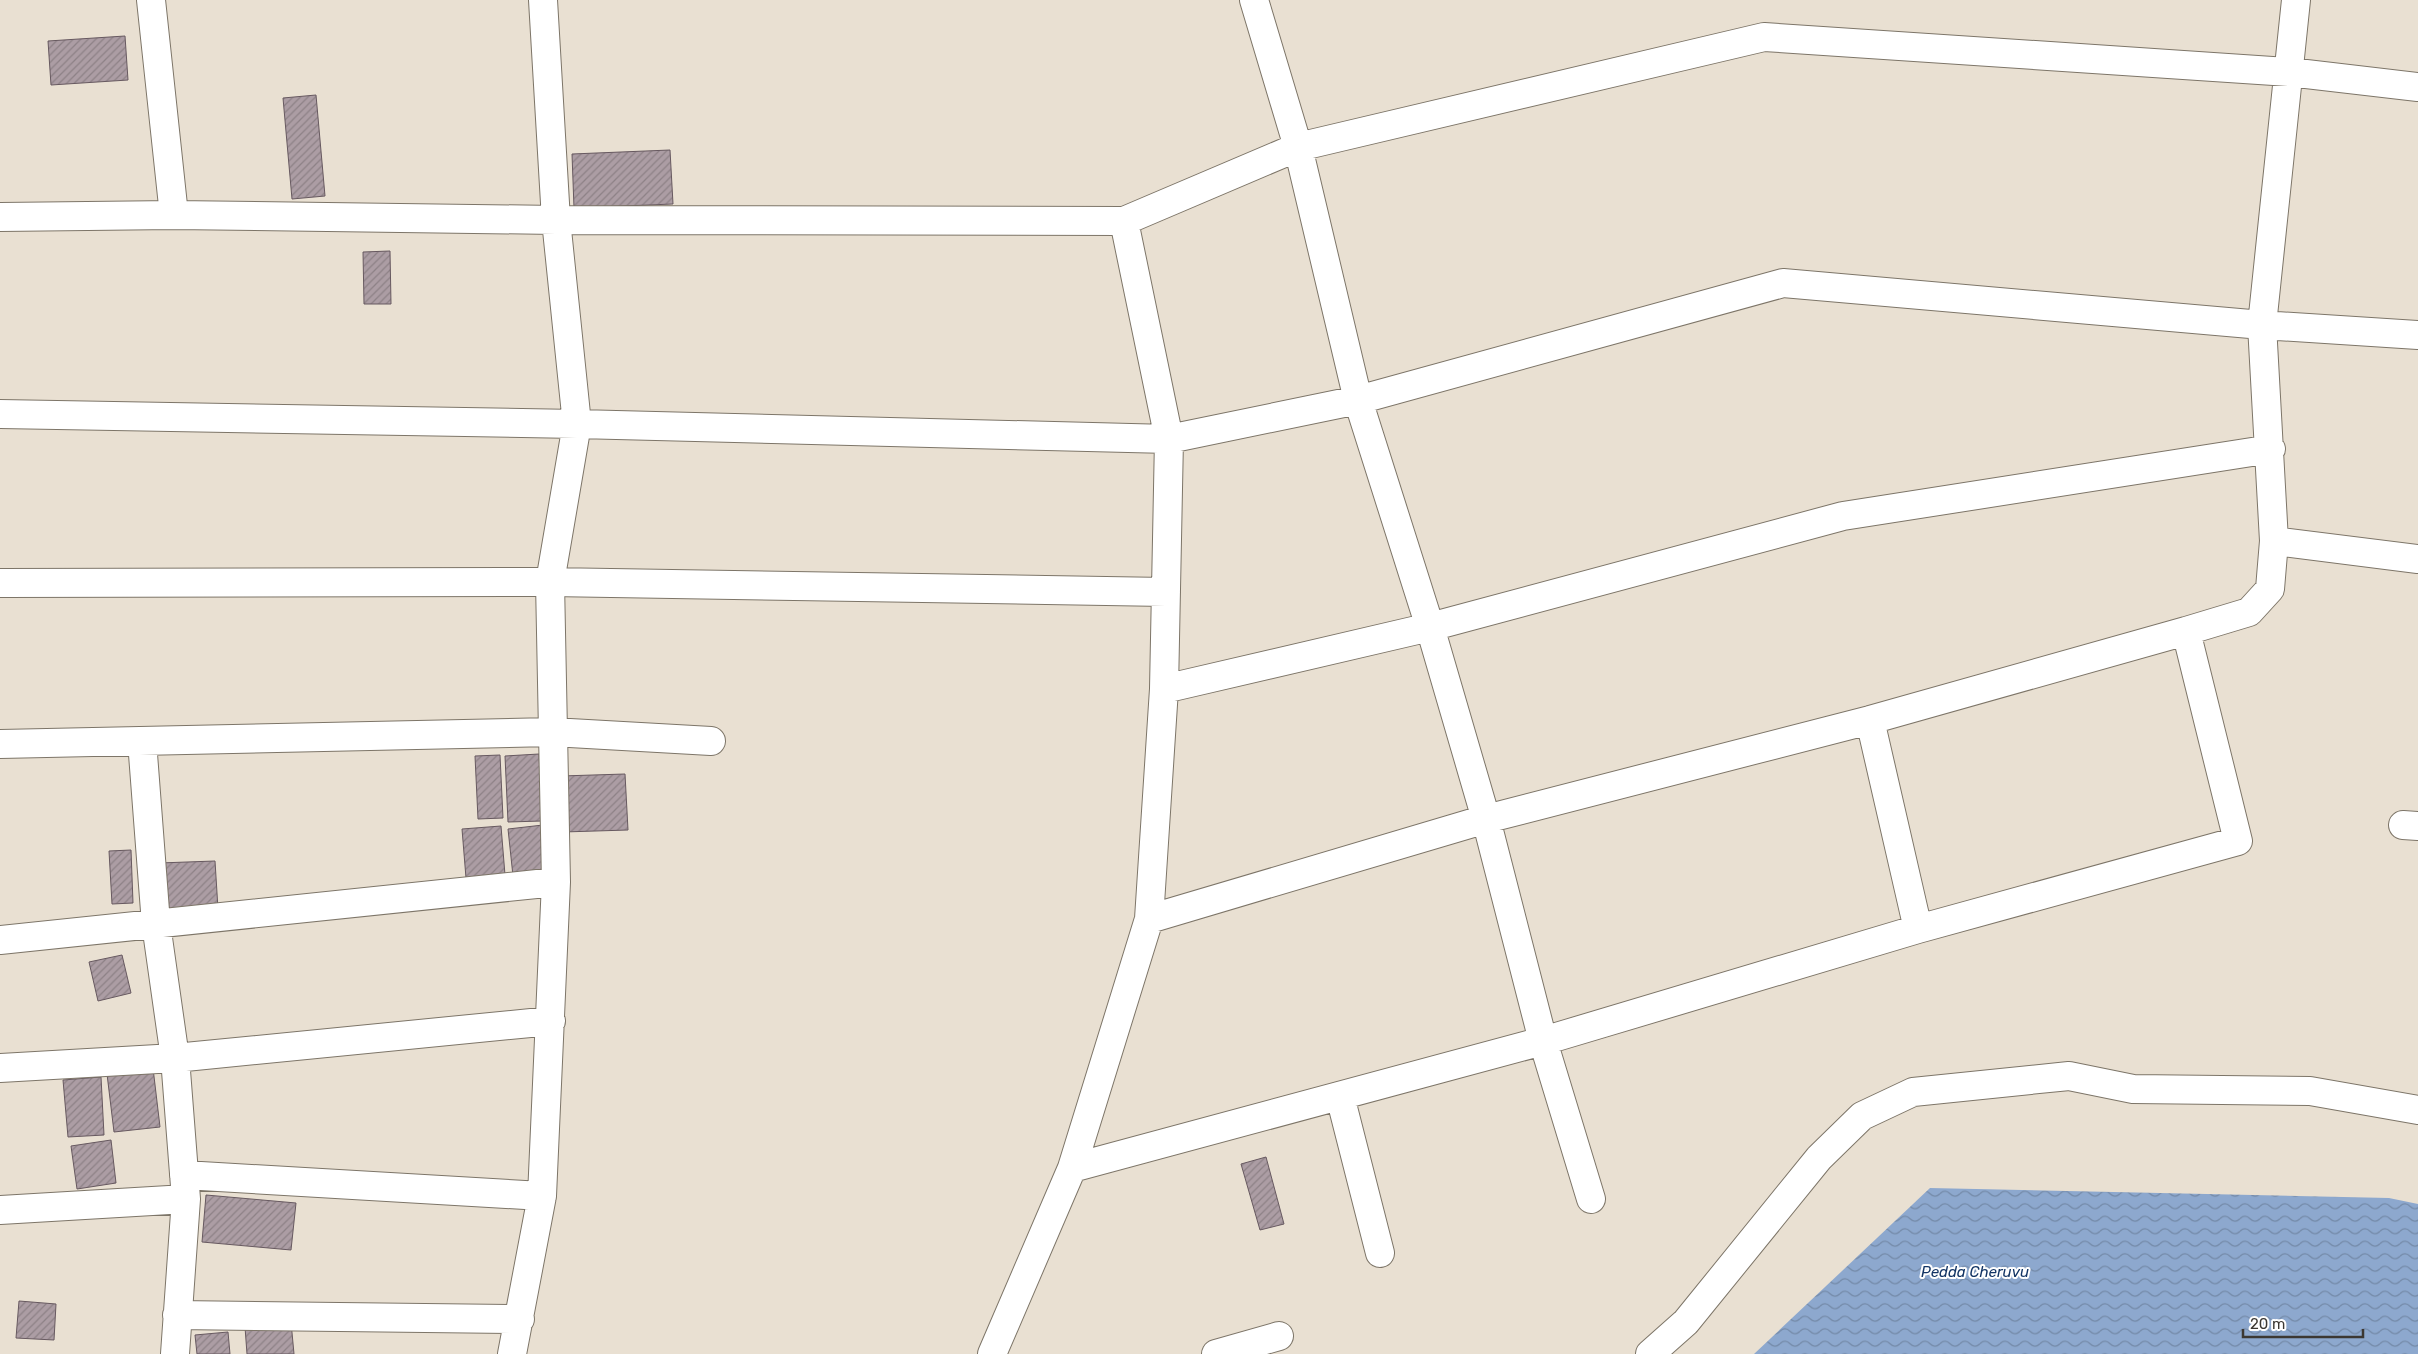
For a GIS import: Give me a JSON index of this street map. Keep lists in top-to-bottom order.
{
  "water": ["Pedda Cheruvu"],
  "scale_bar": "20 m"
}
